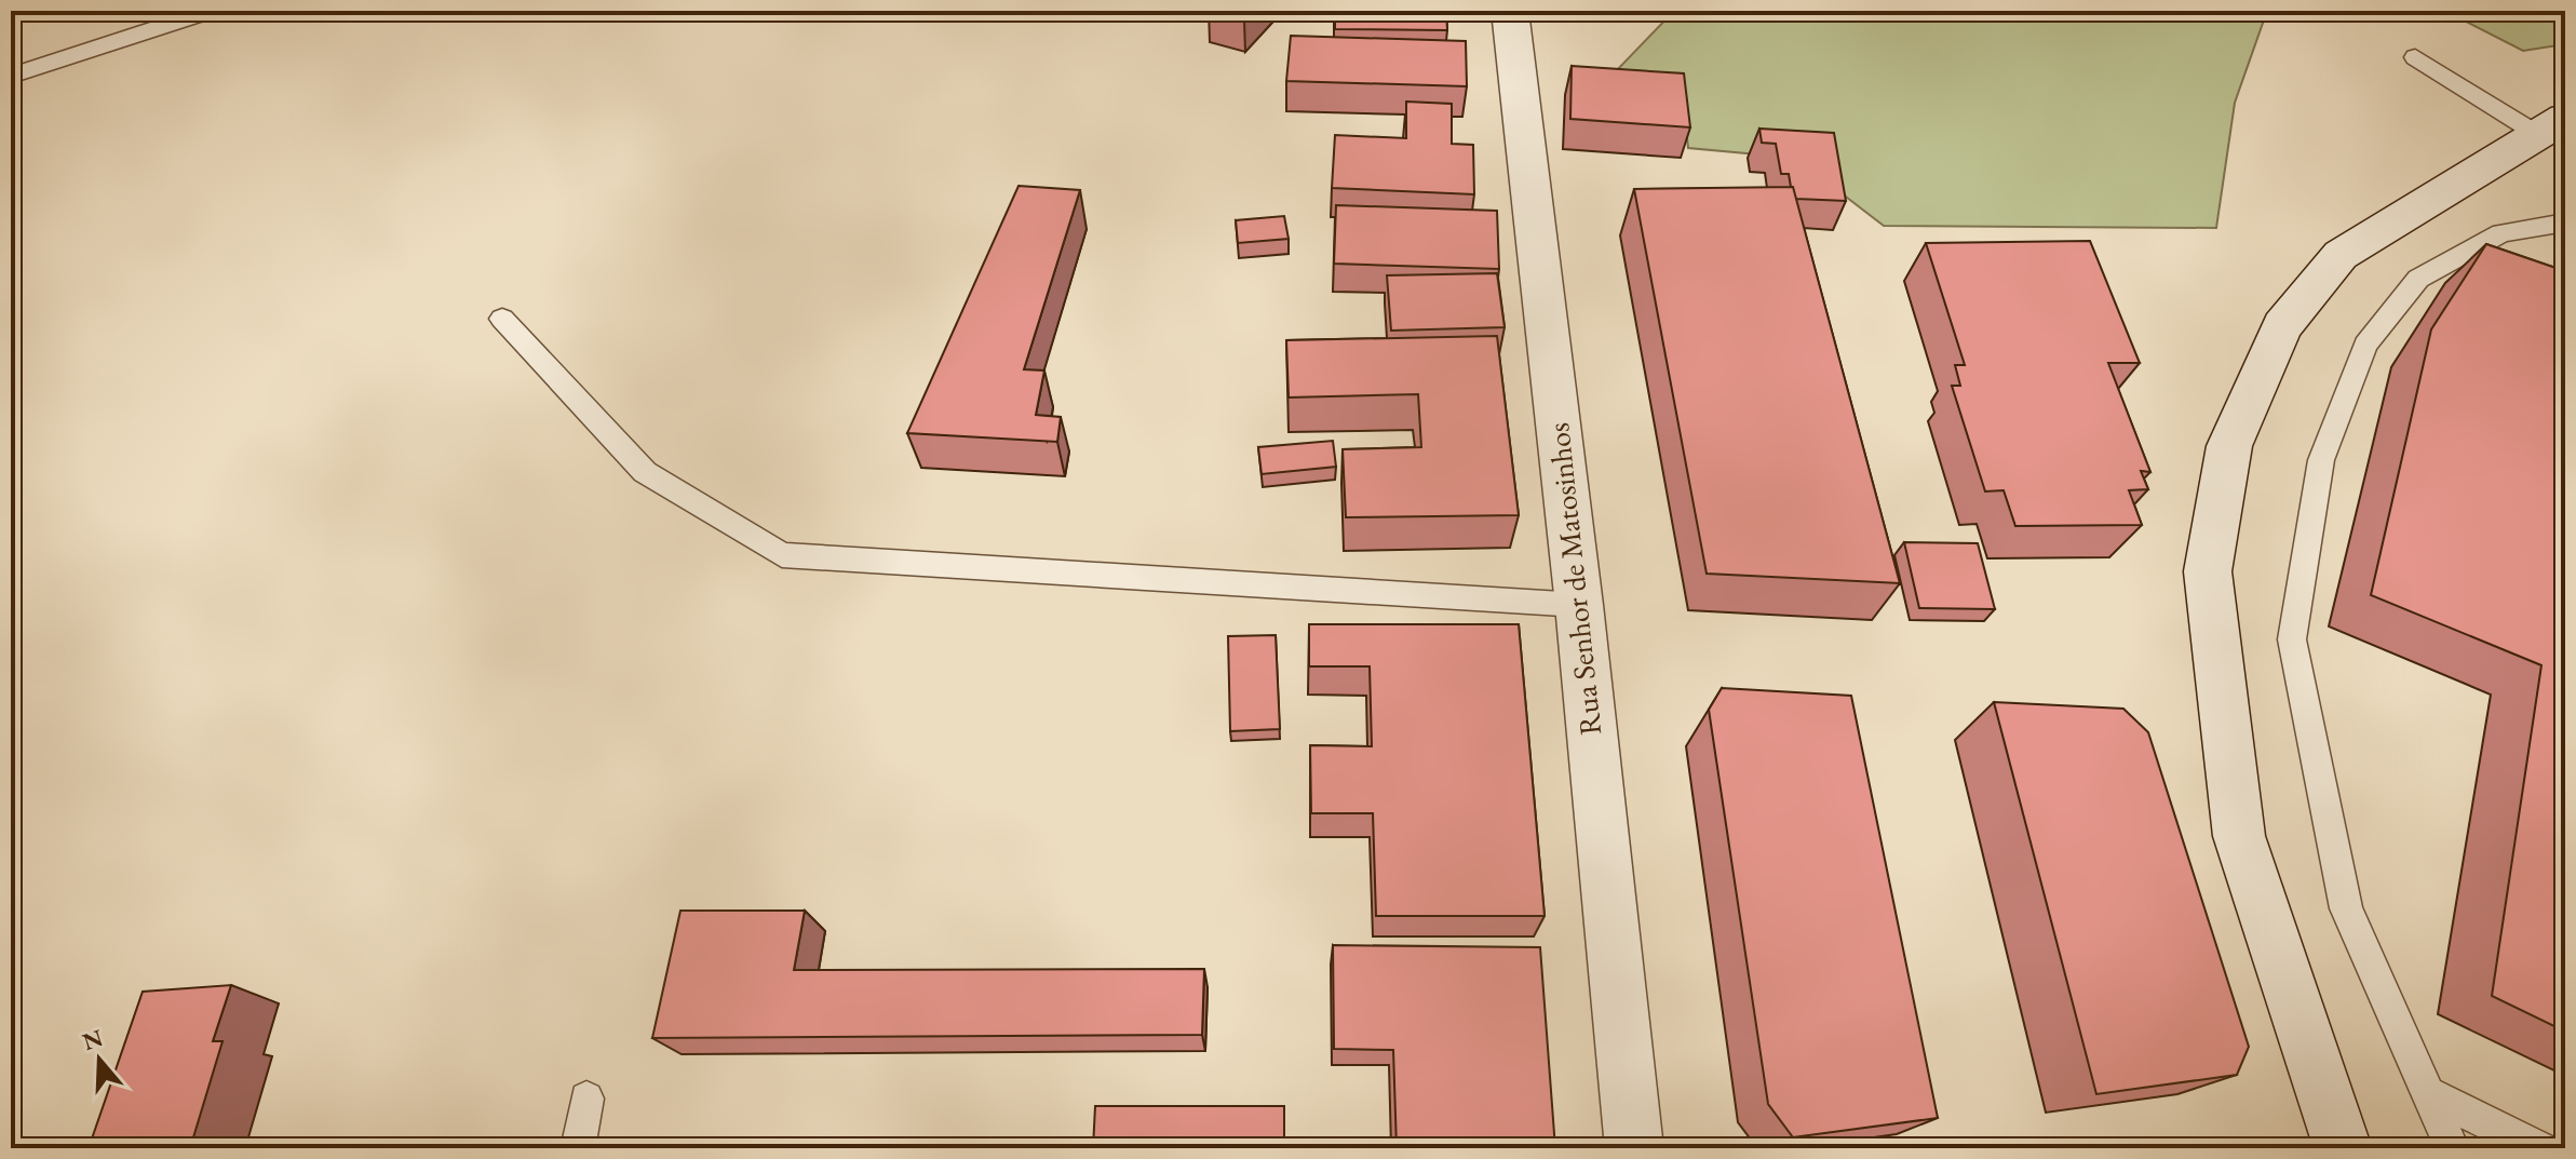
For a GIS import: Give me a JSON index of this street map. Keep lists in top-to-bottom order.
{
  "streets": {
    "street": ["Rua Senhor de Matosinhos"]
  },
  "north": "top"
}
